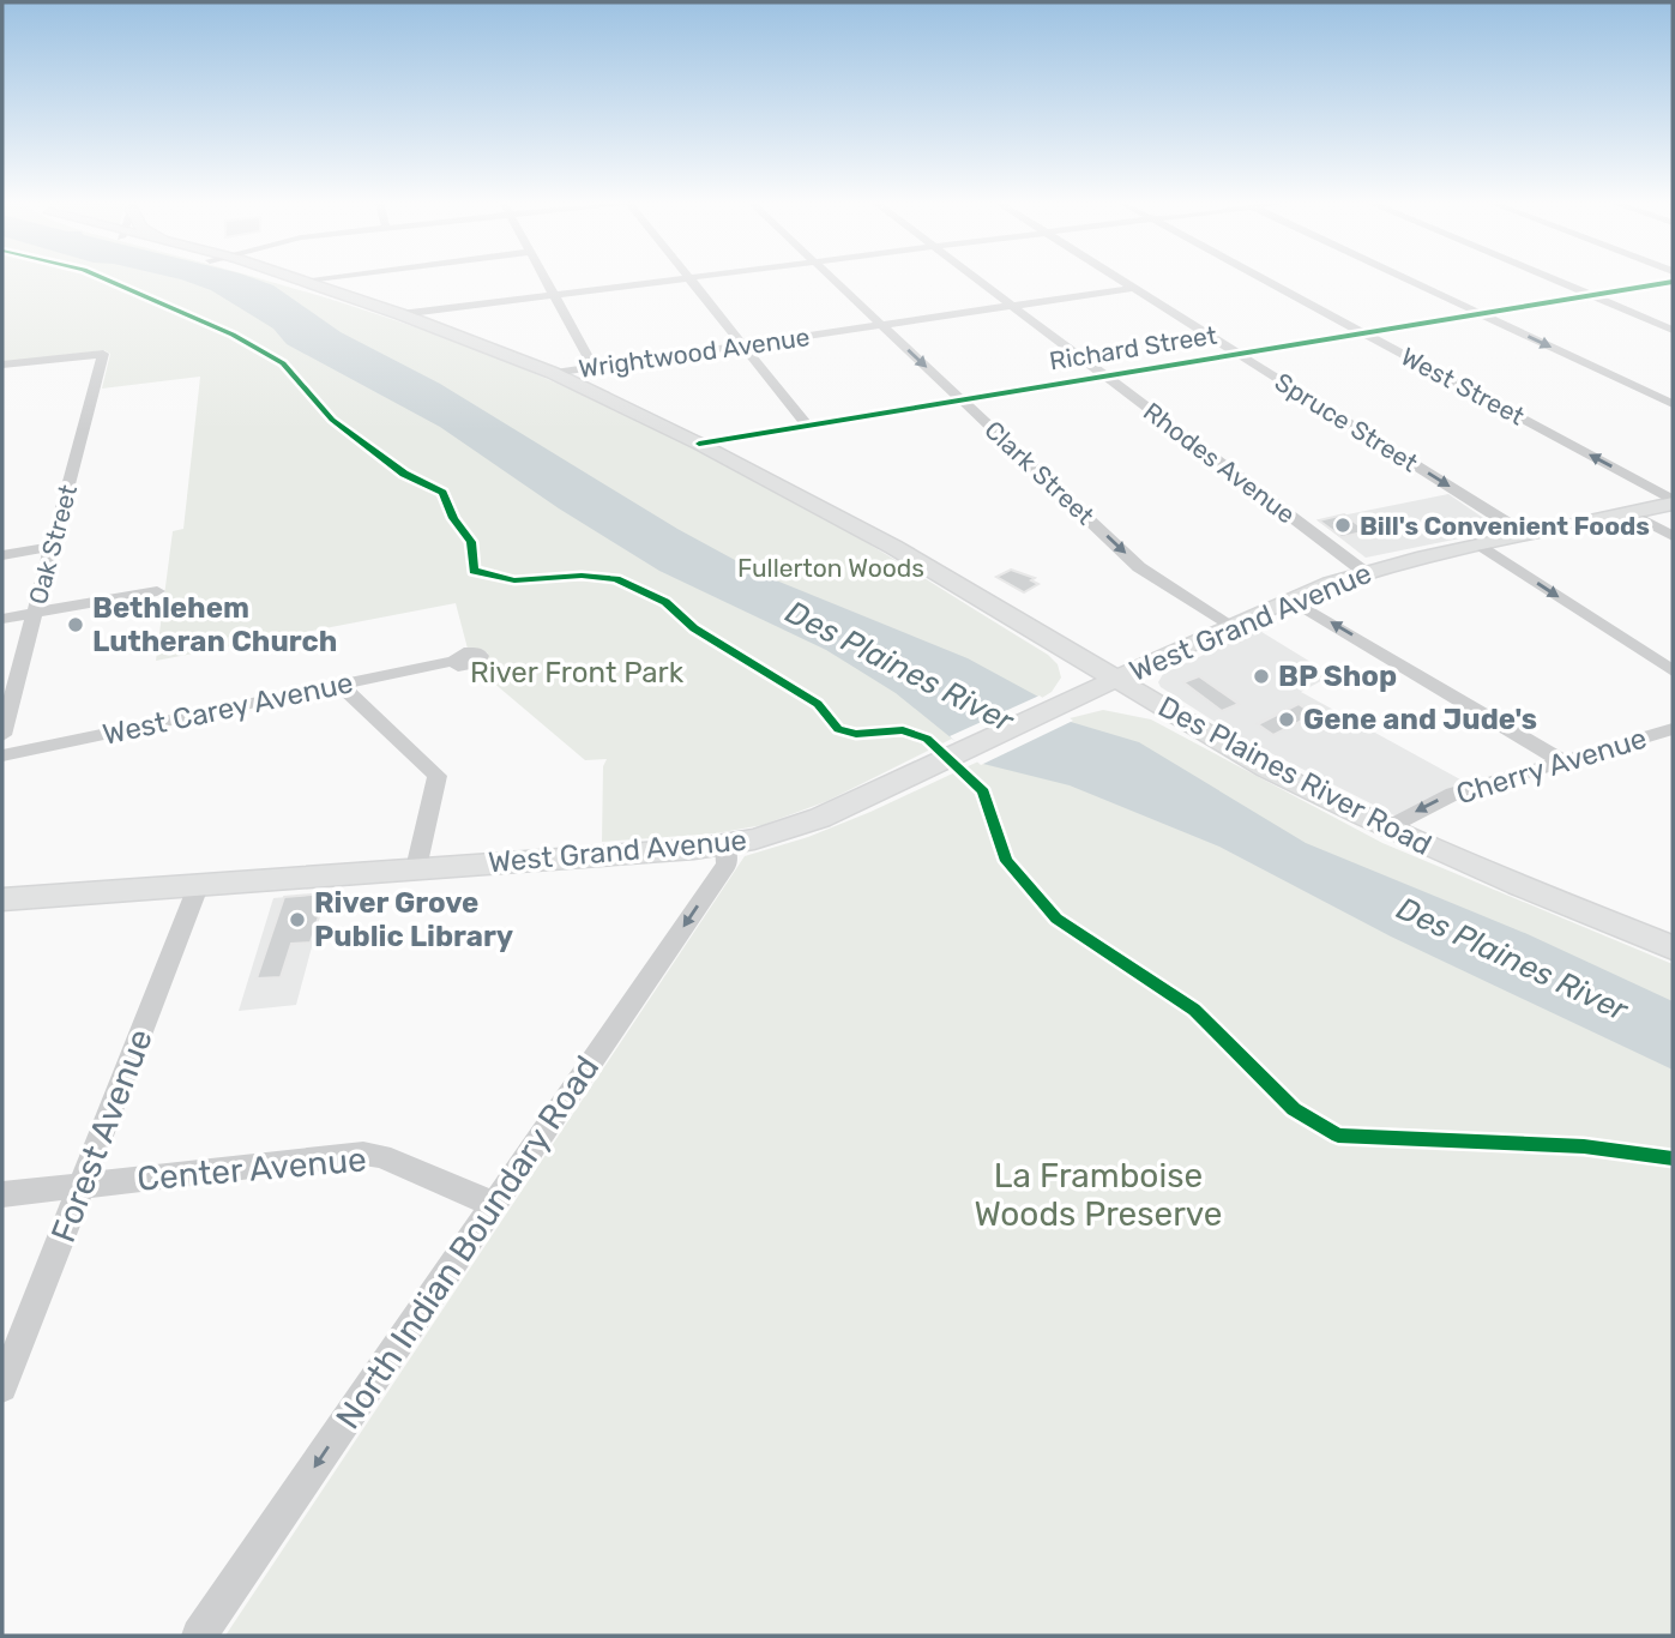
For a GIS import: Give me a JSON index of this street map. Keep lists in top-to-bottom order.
{
  "streets": {
    "main road": ["West Grand Avenue", "Des Plaines River Road"],
    "street": [
      "Richard Street",
      "Wrightwood Avenue",
      "West Street",
      "Spruce Street",
      "Rhodes Avenue",
      "Clark Street",
      "Oak Street",
      "West Carey Avenue",
      "Cherry Avenue",
      "Forest Avenue",
      "Center Avenue",
      "North Indian Boundary Road"
    ]
  },
  "crossings": [
    ["Richard Street", "West Street"],
    ["Richard Street", "Spruce Street"],
    ["Richard Street", "Rhodes Avenue"],
    ["Richard Street", "Clark Street"],
    ["Richard Street", "Des Plaines River Road"],
    ["Wrightwood Avenue", "Spruce Street"],
    ["Wrightwood Avenue", "Rhodes Avenue"],
    ["Wrightwood Avenue", "Clark Street"],
    ["Wrightwood Avenue", "Des Plaines River Road"],
    ["West Street", "West Grand Avenue"],
    ["Spruce Street", "West Grand Avenue"],
    ["Rhodes Avenue", "West Grand Avenue"],
    ["Clark Street", "West Grand Avenue"],
    ["West Grand Avenue", "Des Plaines River Road"],
    ["West Grand Avenue", "Forest Avenue"],
    ["West Grand Avenue", "North Indian Boundary Road"],
    ["Cherry Avenue", "Des Plaines River Road"],
    ["Forest Avenue", "Center Avenue"],
    ["Center Avenue", "North Indian Boundary Road"]
  ],
  "one_way": ["Clark Street", "Cherry Avenue", "North Indian Boundary Road"],
  "water": ["Des Plaines River"],
  "parks": ["Fullerton Woods", "River Front Park", "La Framboise Woods Preserve"],
  "places": [
    "Bill's Convenient Foods",
    "Bethlehem Lutheran Church",
    "BP Shop",
    "Gene and Jude's",
    "River Grove Public Library"
  ]
}
